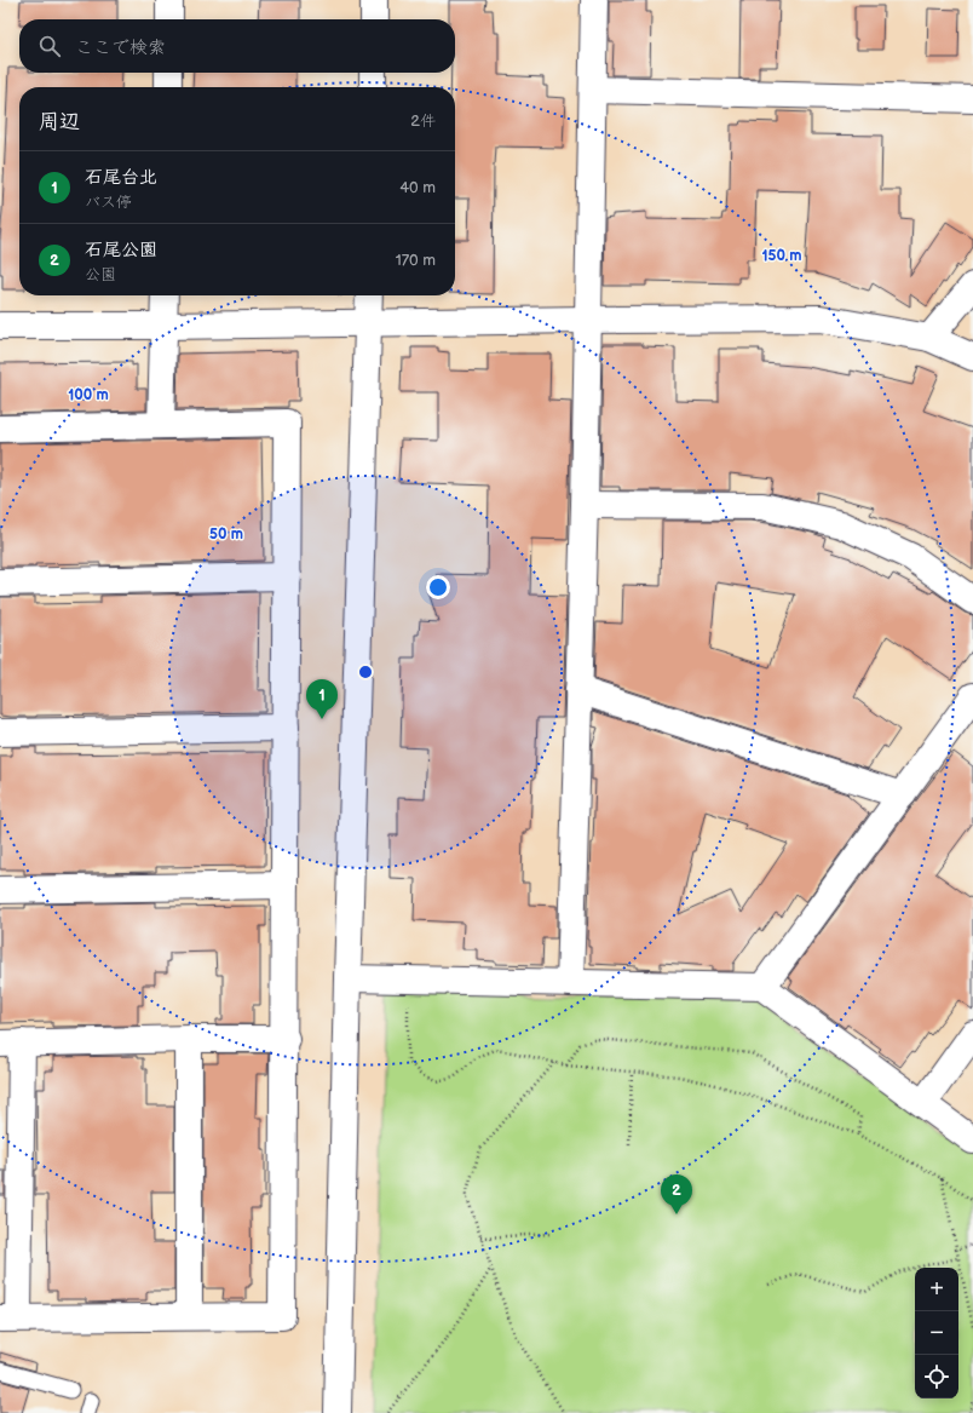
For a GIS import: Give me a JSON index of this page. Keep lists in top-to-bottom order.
{
  "page": {
    "search": "ここで検索",
    "heading": ["周辺", "2件"],
    "list": [
      {
        "mark": "1",
        "name": "石尾台北",
        "note": "バス停",
        "value": "40 m"
      },
      {
        "mark": "2",
        "name": "石尾公園",
        "note": "公園",
        "value": "170 m"
      }
    ],
    "pins": ["1", "2"],
    "map_buttons": ["+", "−"]
  },
  "rings": ["150 m", "100 m", "50 m"]
}
